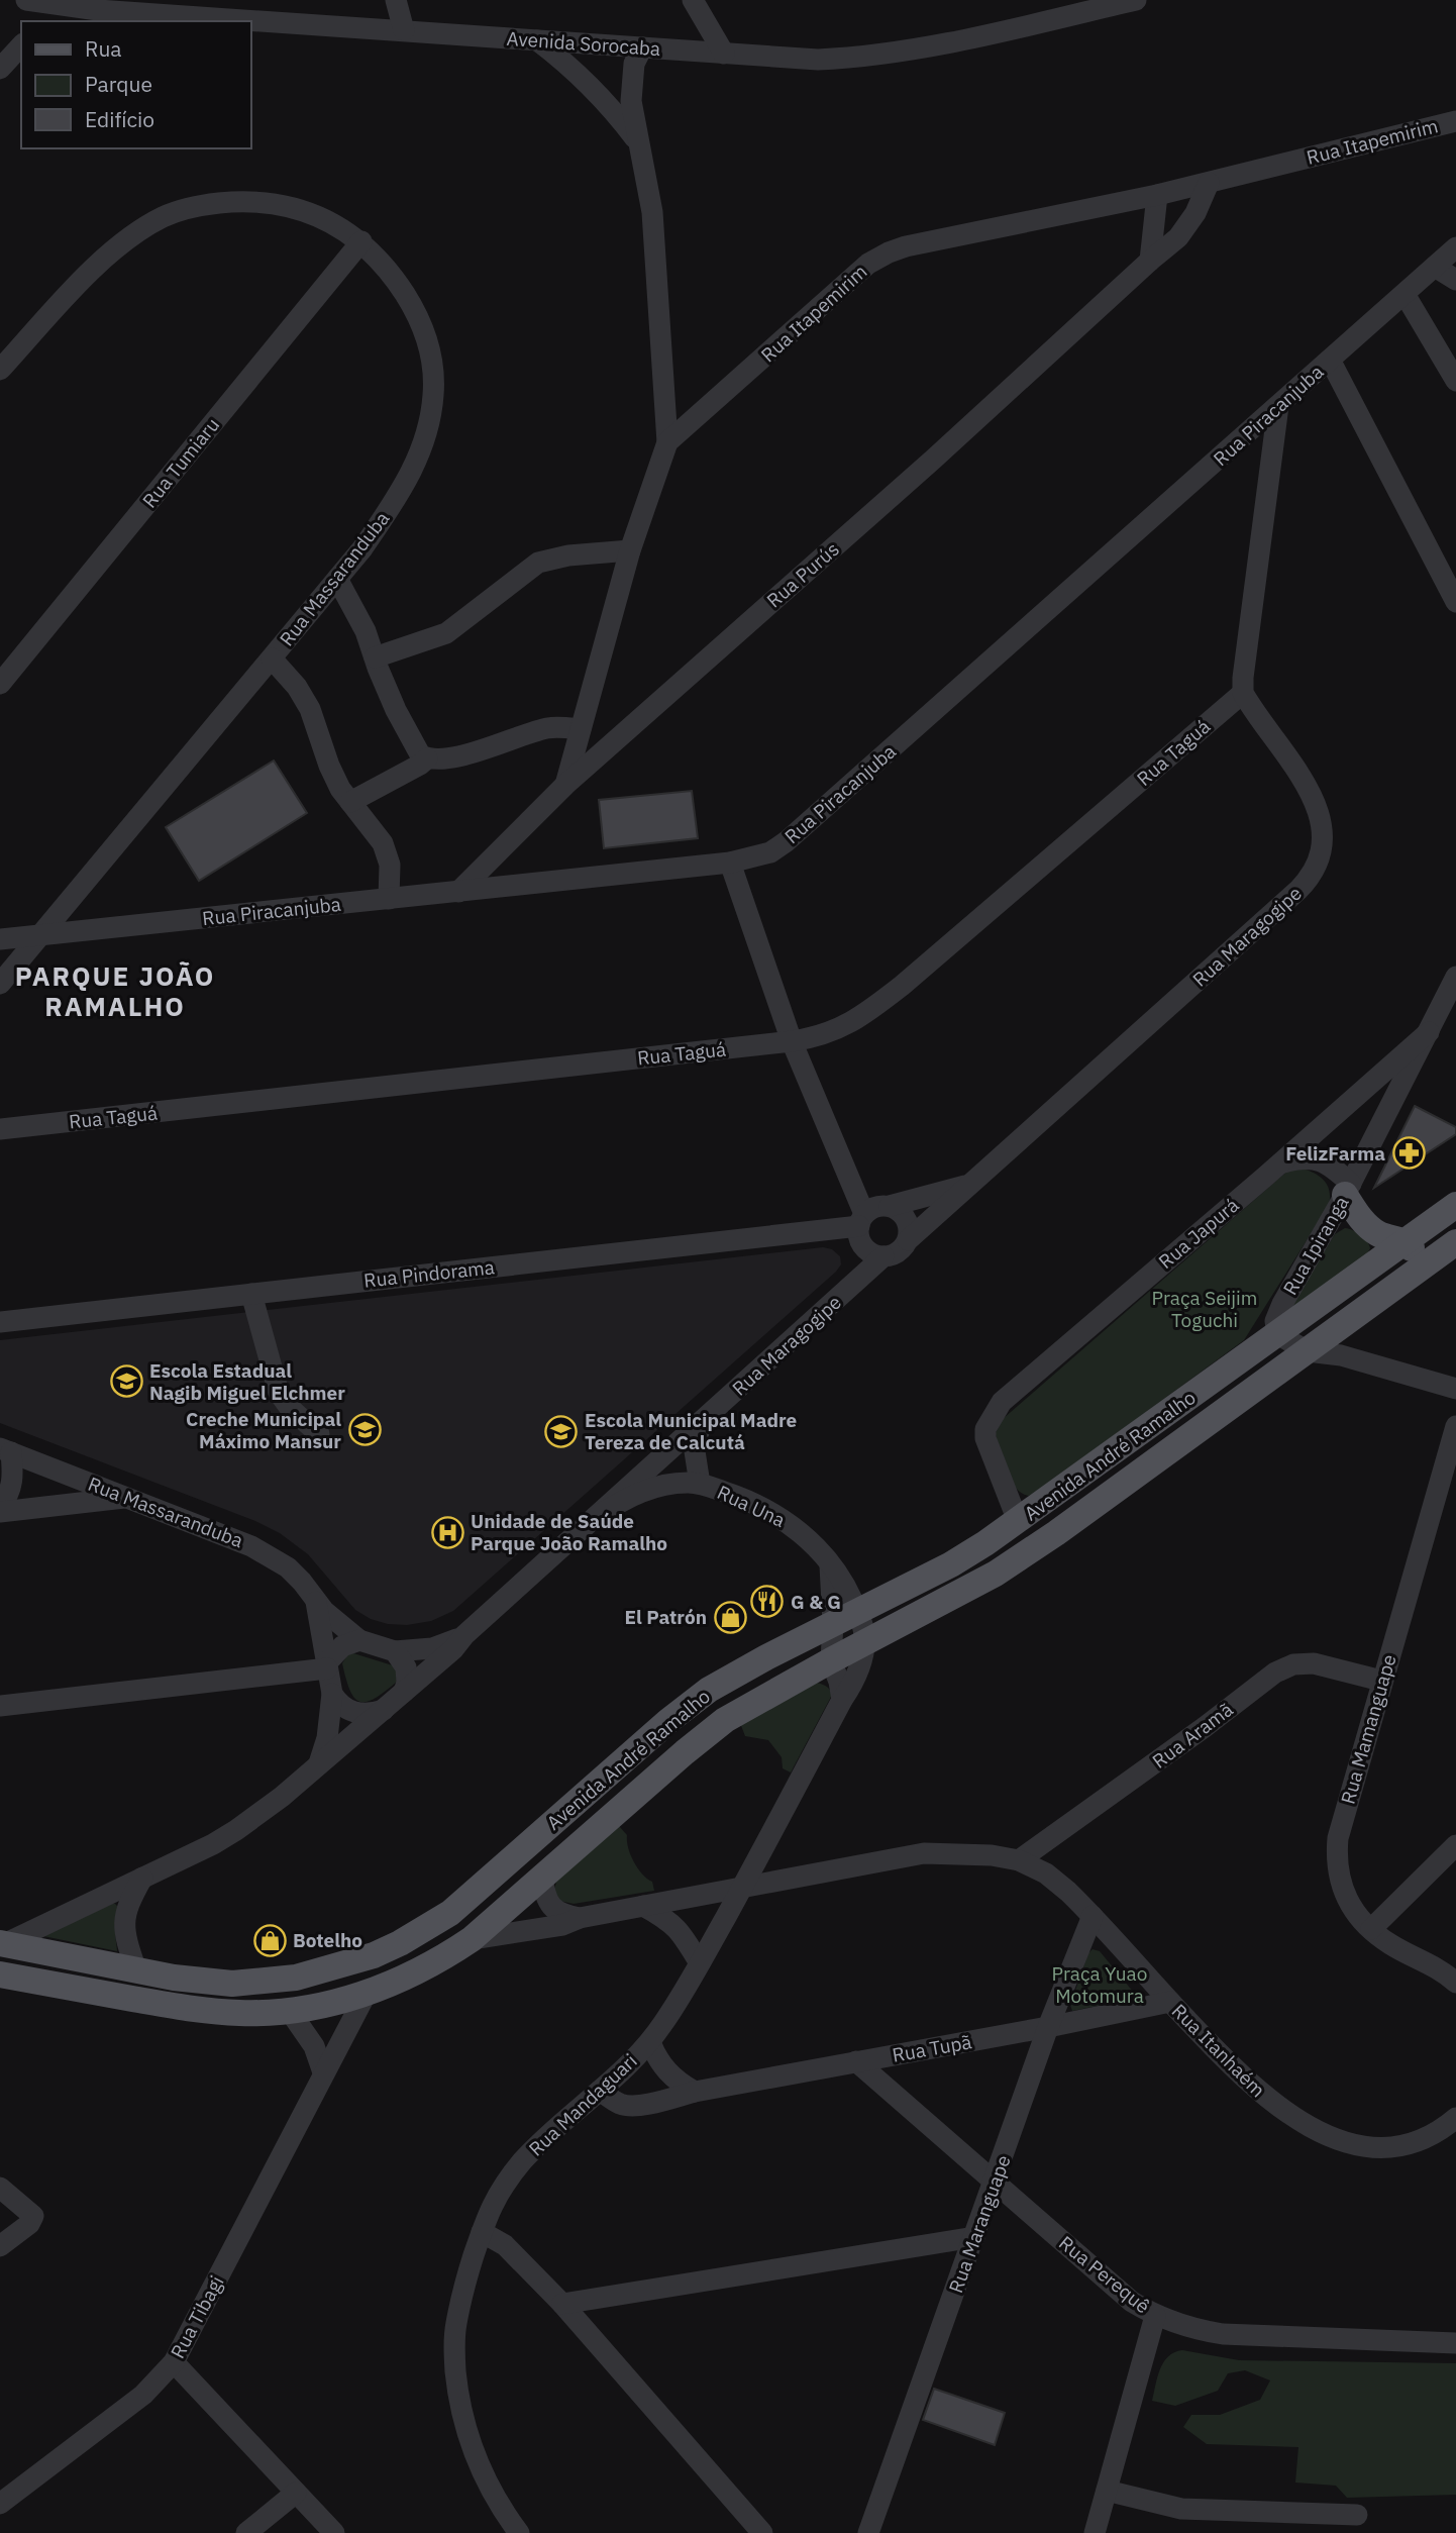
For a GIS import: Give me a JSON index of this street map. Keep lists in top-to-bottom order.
{
  "streets": {
    "main road": ["Avenida André Ramalho"],
    "street": [
      "Avenida Sorocaba",
      "Rua Itapemirim",
      "Rua Piracanjuba",
      "Rua Tumiaru",
      "Rua Purús",
      "Rua Massaranduba",
      "Rua Taguá",
      "Rua Maragogipe",
      "Rua Japurá",
      "Rua Ipiranga",
      "Rua Pindorama",
      "Rua Una",
      "Rua Mamanguape",
      "Rua Aramã",
      "Rua Tupã",
      "Rua Itanhaém",
      "Rua Mandaguari",
      "Rua Maranguape",
      "Rua Perequê",
      "Rua Tibagi"
    ]
  },
  "crossings": [
    ["Rua Itapemirim", "Rua Purús"],
    ["Rua Piracanjuba", "Rua Purús"],
    ["Rua Piracanjuba", "Rua Massaranduba"],
    ["Rua Tumiaru", "Rua Massaranduba"],
    ["Rua Massaranduba", "Rua Maragogipe"],
    ["Rua Taguá", "Rua Maragogipe"],
    ["Rua Maragogipe", "Rua Pindorama"],
    ["Rua Maragogipe", "Rua Una"],
    ["Rua Japurá", "Rua Ipiranga"],
    ["Rua Japurá", "Avenida André Ramalho"],
    ["Rua Ipiranga", "Avenida André Ramalho"],
    ["Avenida André Ramalho", "Rua Una"],
    ["Avenida André Ramalho", "Rua Itanhaém"],
    ["Avenida André Ramalho", "Rua Mandaguari"],
    ["Avenida André Ramalho", "Rua Tibagi"],
    ["Rua Una", "Rua Mandaguari"],
    ["Rua Mamanguape", "Rua Aramã"],
    ["Rua Aramã", "Rua Itanhaém"],
    ["Rua Tupã", "Rua Itanhaém"],
    ["Rua Tupã", "Rua Mandaguari"],
    ["Rua Tupã", "Rua Maranguape"],
    ["Rua Tupã", "Rua Perequê"],
    ["Rua Itanhaém", "Rua Mandaguari"],
    ["Rua Itanhaém", "Rua Maranguape"],
    ["Rua Maranguape", "Rua Perequê"]
  ],
  "districts": ["PARQUE JOÃO RAMALHO"],
  "parks": ["Praça Seijim Toguchi", "Praça Yuao Motomura"],
  "places": {
    "pharmacy": ["FelizFarma"],
    "school or university": ["Escola Estadual Nagib Miguel Elchmer", "Creche Municipal Máximo Mansur", "Escola Municipal Madre Tereza de Calcutá"],
    "hospital": ["Unidade de Saúde Parque João Ramalho"],
    "restaurant": ["G & G"],
    "shop": ["El Patrón", "Botelho"]
  },
  "legend": ["Rua", "Parque", "Edifício"]
}
